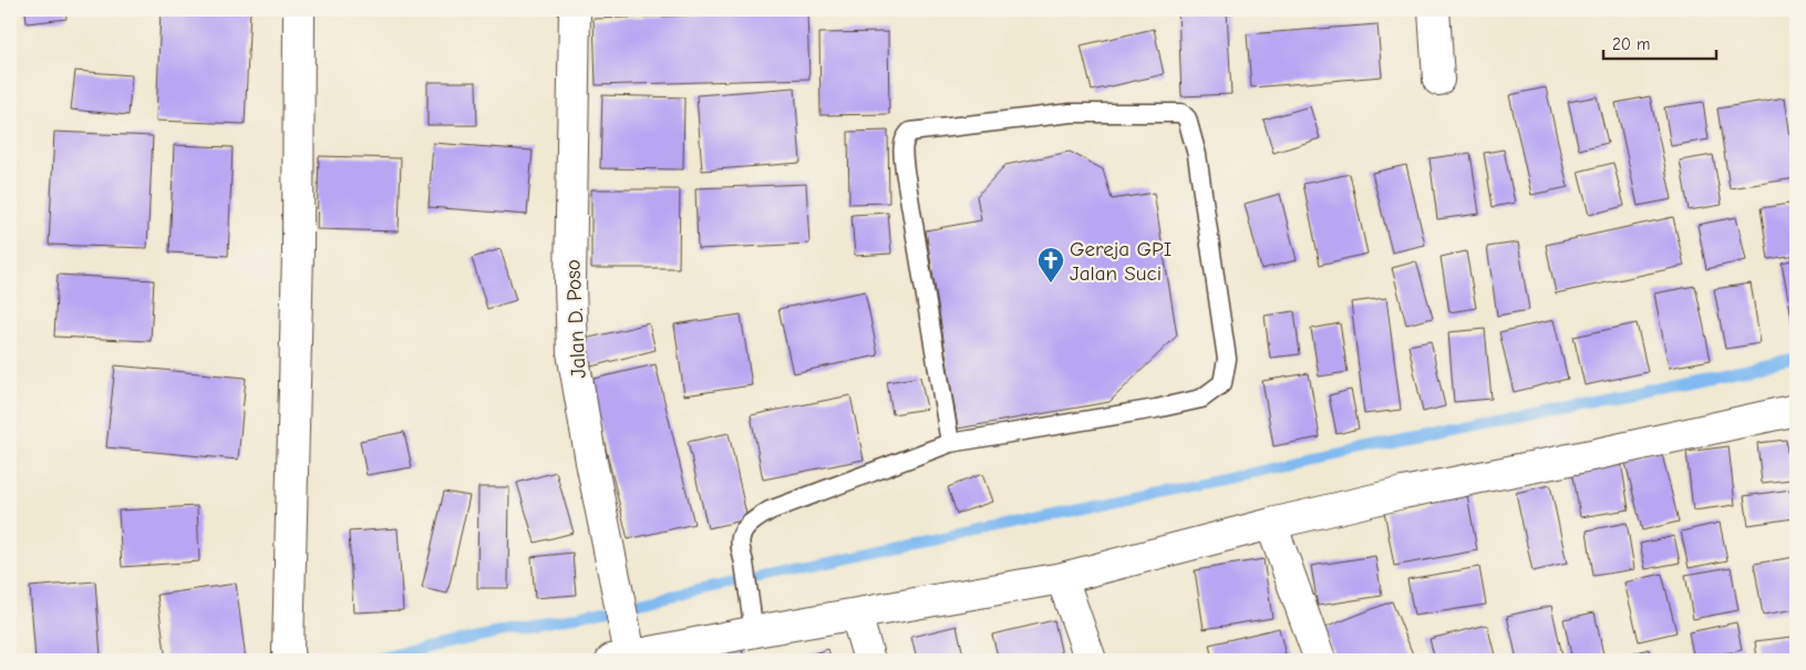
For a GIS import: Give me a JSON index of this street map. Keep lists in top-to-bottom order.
{
  "streets": {
    "street": ["Jalan D. Poso"]
  },
  "places": {
    "church": ["Gereja GPI Jalan Suci"]
  },
  "scale_bar": "20 m"
}
